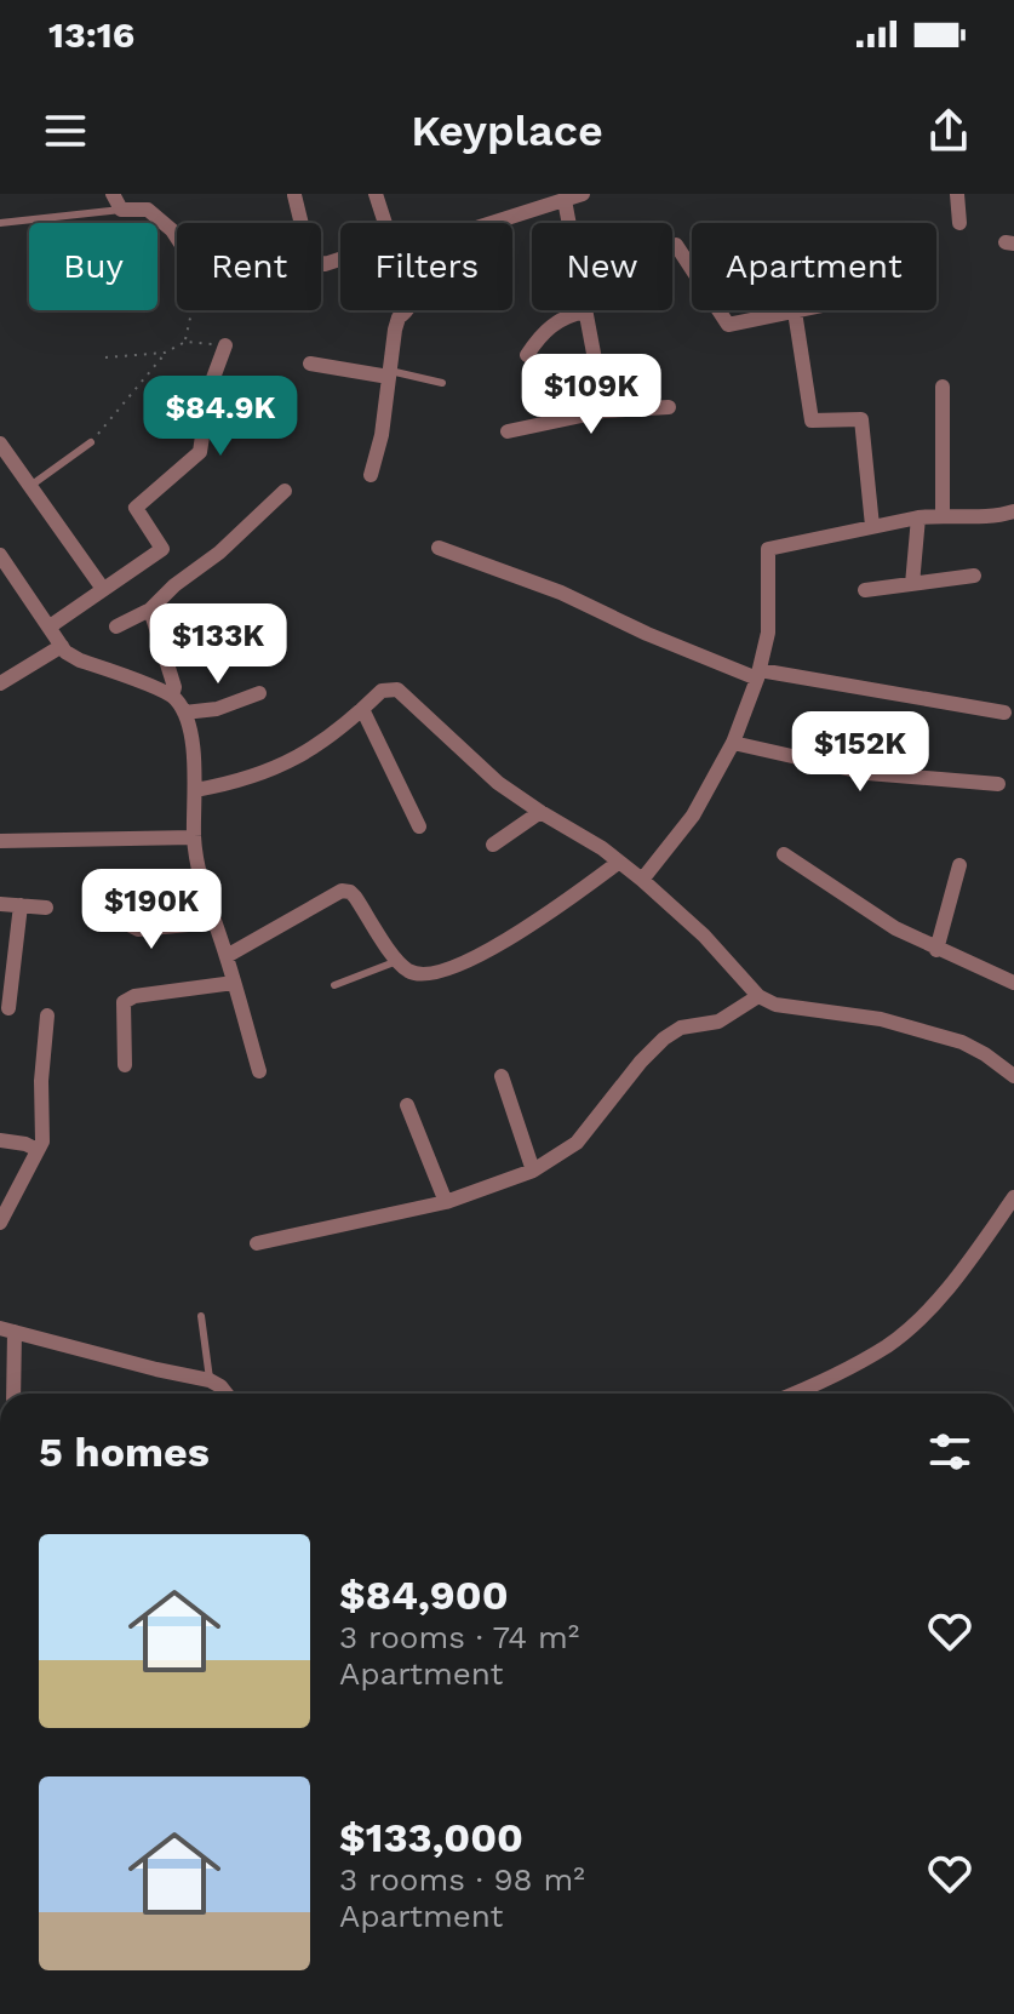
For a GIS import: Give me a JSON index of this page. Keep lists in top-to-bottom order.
{
  "page": {
    "status": "13:16",
    "header": "Keyplace",
    "chip": [
      "Buy",
      "Rent",
      "Filters",
      "New",
      "Apartment"
    ],
    "price": [
      "$109K",
      "$84.9K",
      "$133K",
      "$152K",
      "$190K"
    ],
    "heading": "5 homes",
    "list": [
      {
        "name": "$84,900",
        "note": "3 rooms · 74 m² · Apartment"
      },
      {
        "name": "$133,000",
        "note": "3 rooms · 98 m² · Apartment"
      }
    ]
  }
}
